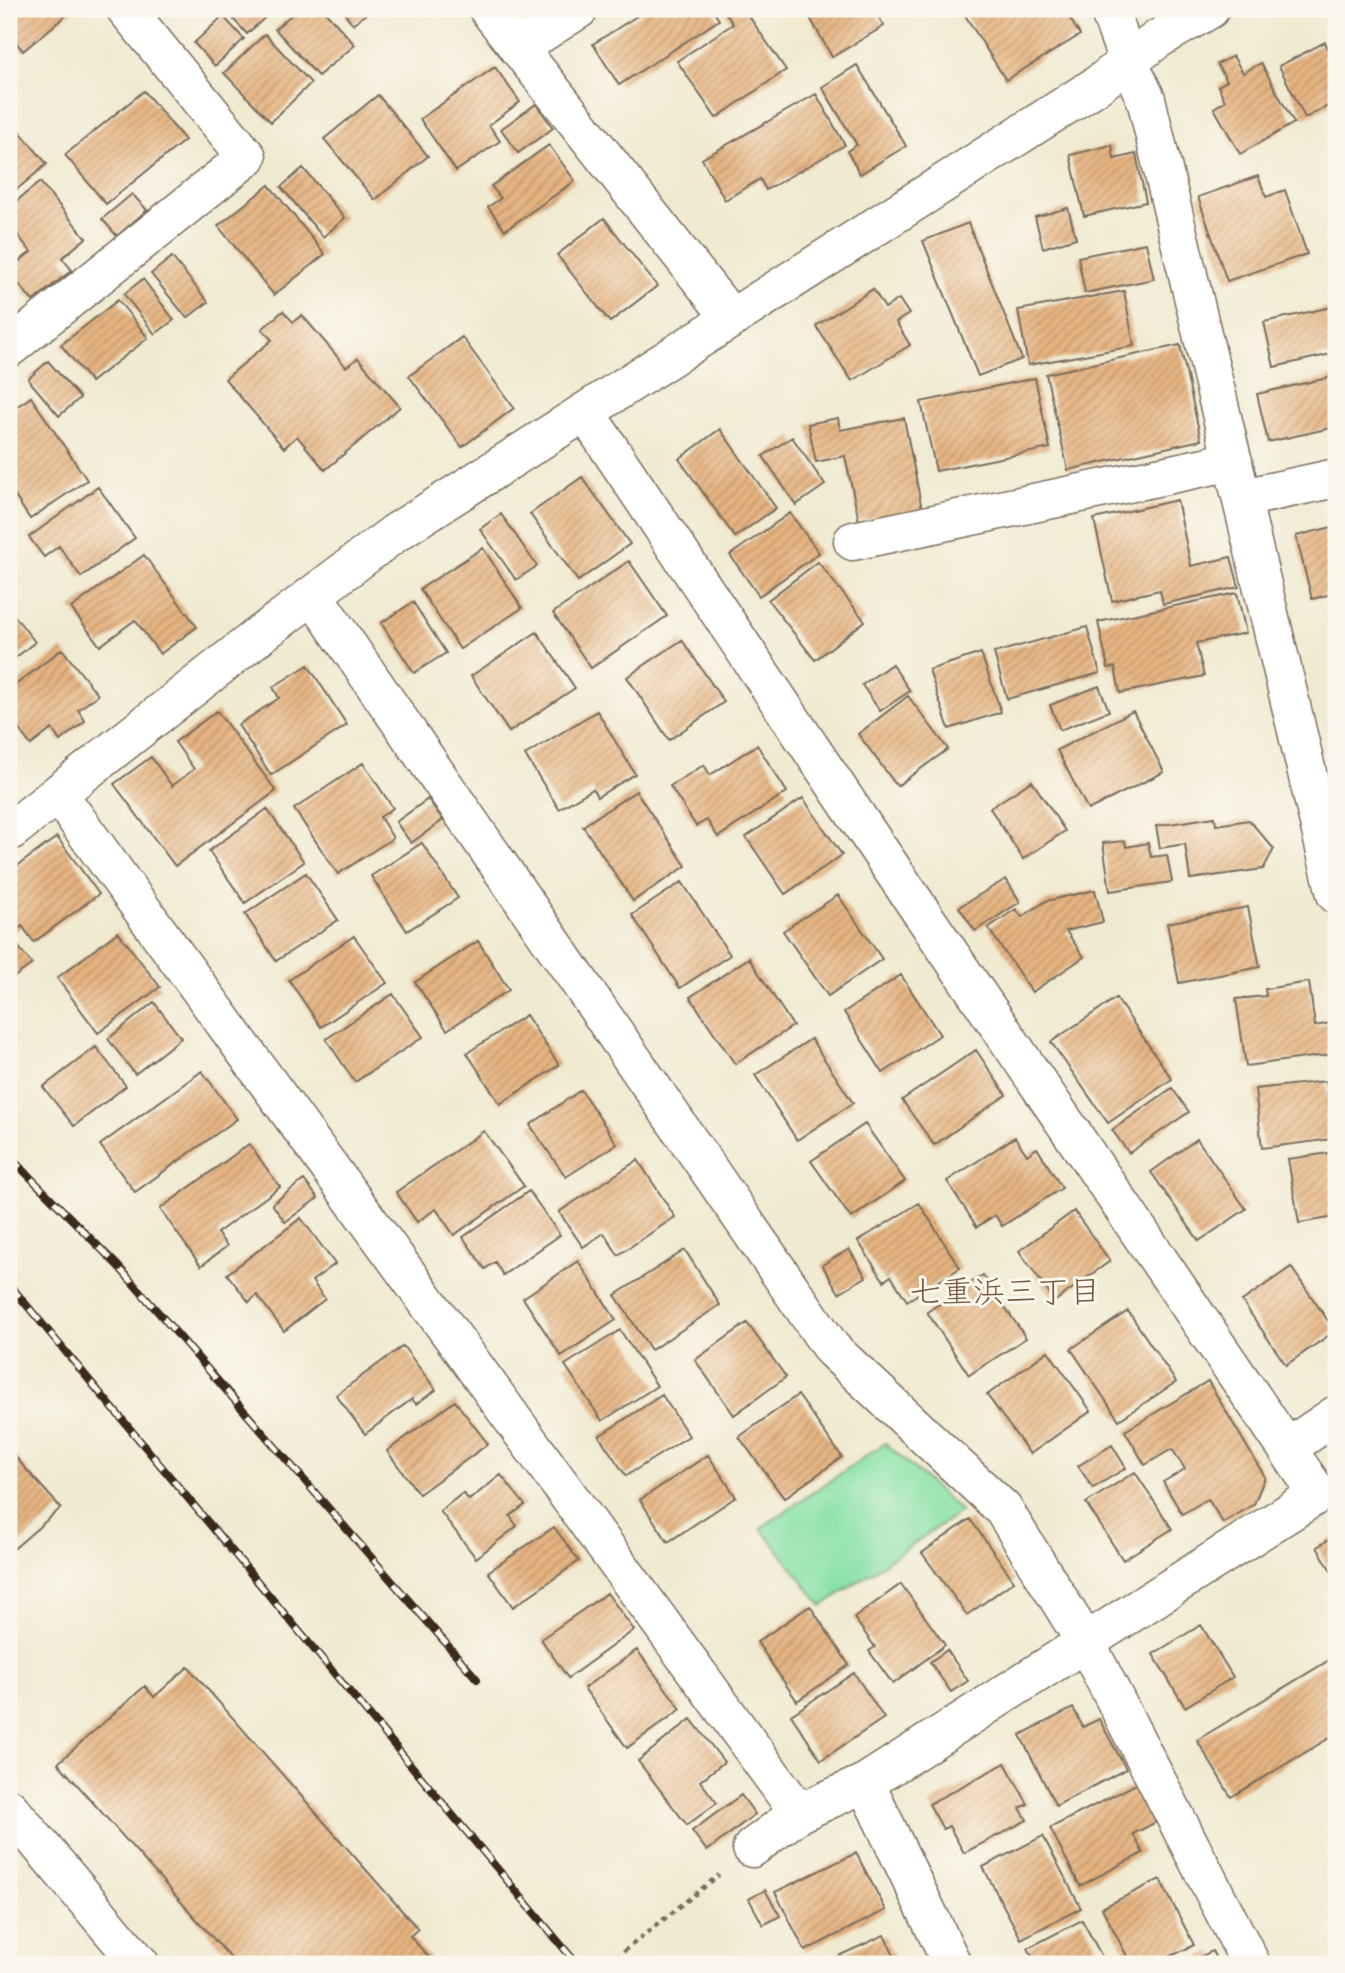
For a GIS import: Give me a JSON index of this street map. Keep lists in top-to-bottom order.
{
  "districts": ["七重浜三丁目"]
}
